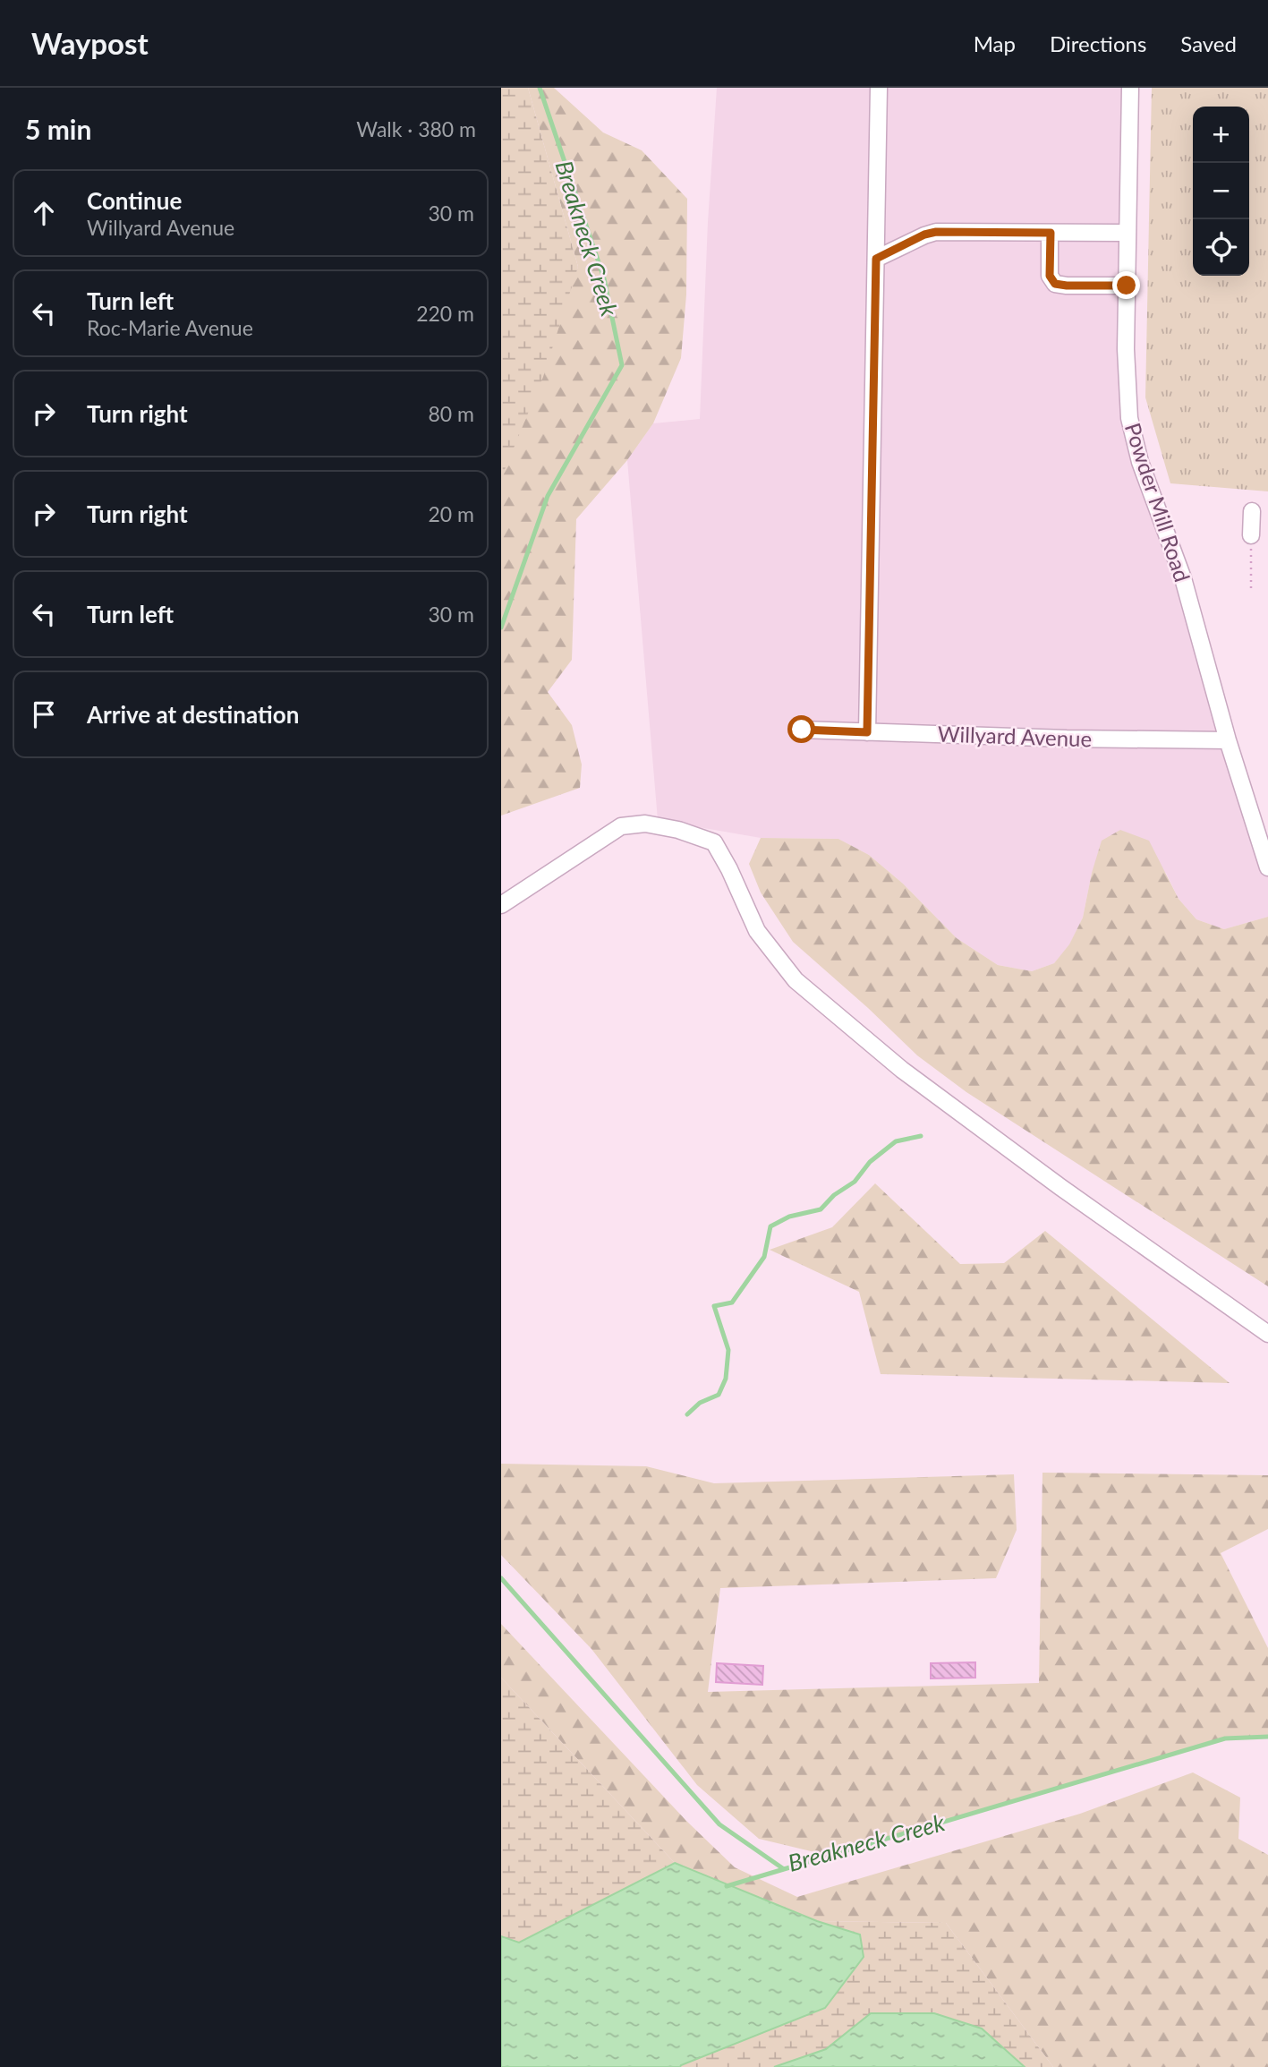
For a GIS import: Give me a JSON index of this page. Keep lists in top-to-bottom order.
{
  "streets": {
    "street": ["Powder Mill Road", "Willyard Avenue"]
  },
  "crossings": [
    ["Powder Mill Road", "Willyard Avenue"]
  ],
  "water": ["Breakneck Creek"],
  "page": {
    "header": "Waypost",
    "nav": ["Map", "Directions", "Saved"],
    "heading": ["5 min", "Walk · 380 m"],
    "map_buttons": ["+", "−"],
    "list": [
      ["Continue", "Willyard Avenue", "30 m"],
      ["Turn left", "Roc-Marie Avenue", "220 m"],
      ["Turn right", "80 m"],
      ["Turn right", "20 m"],
      ["Turn left", "30 m"],
      "Arrive at destination"
    ]
  }
}
